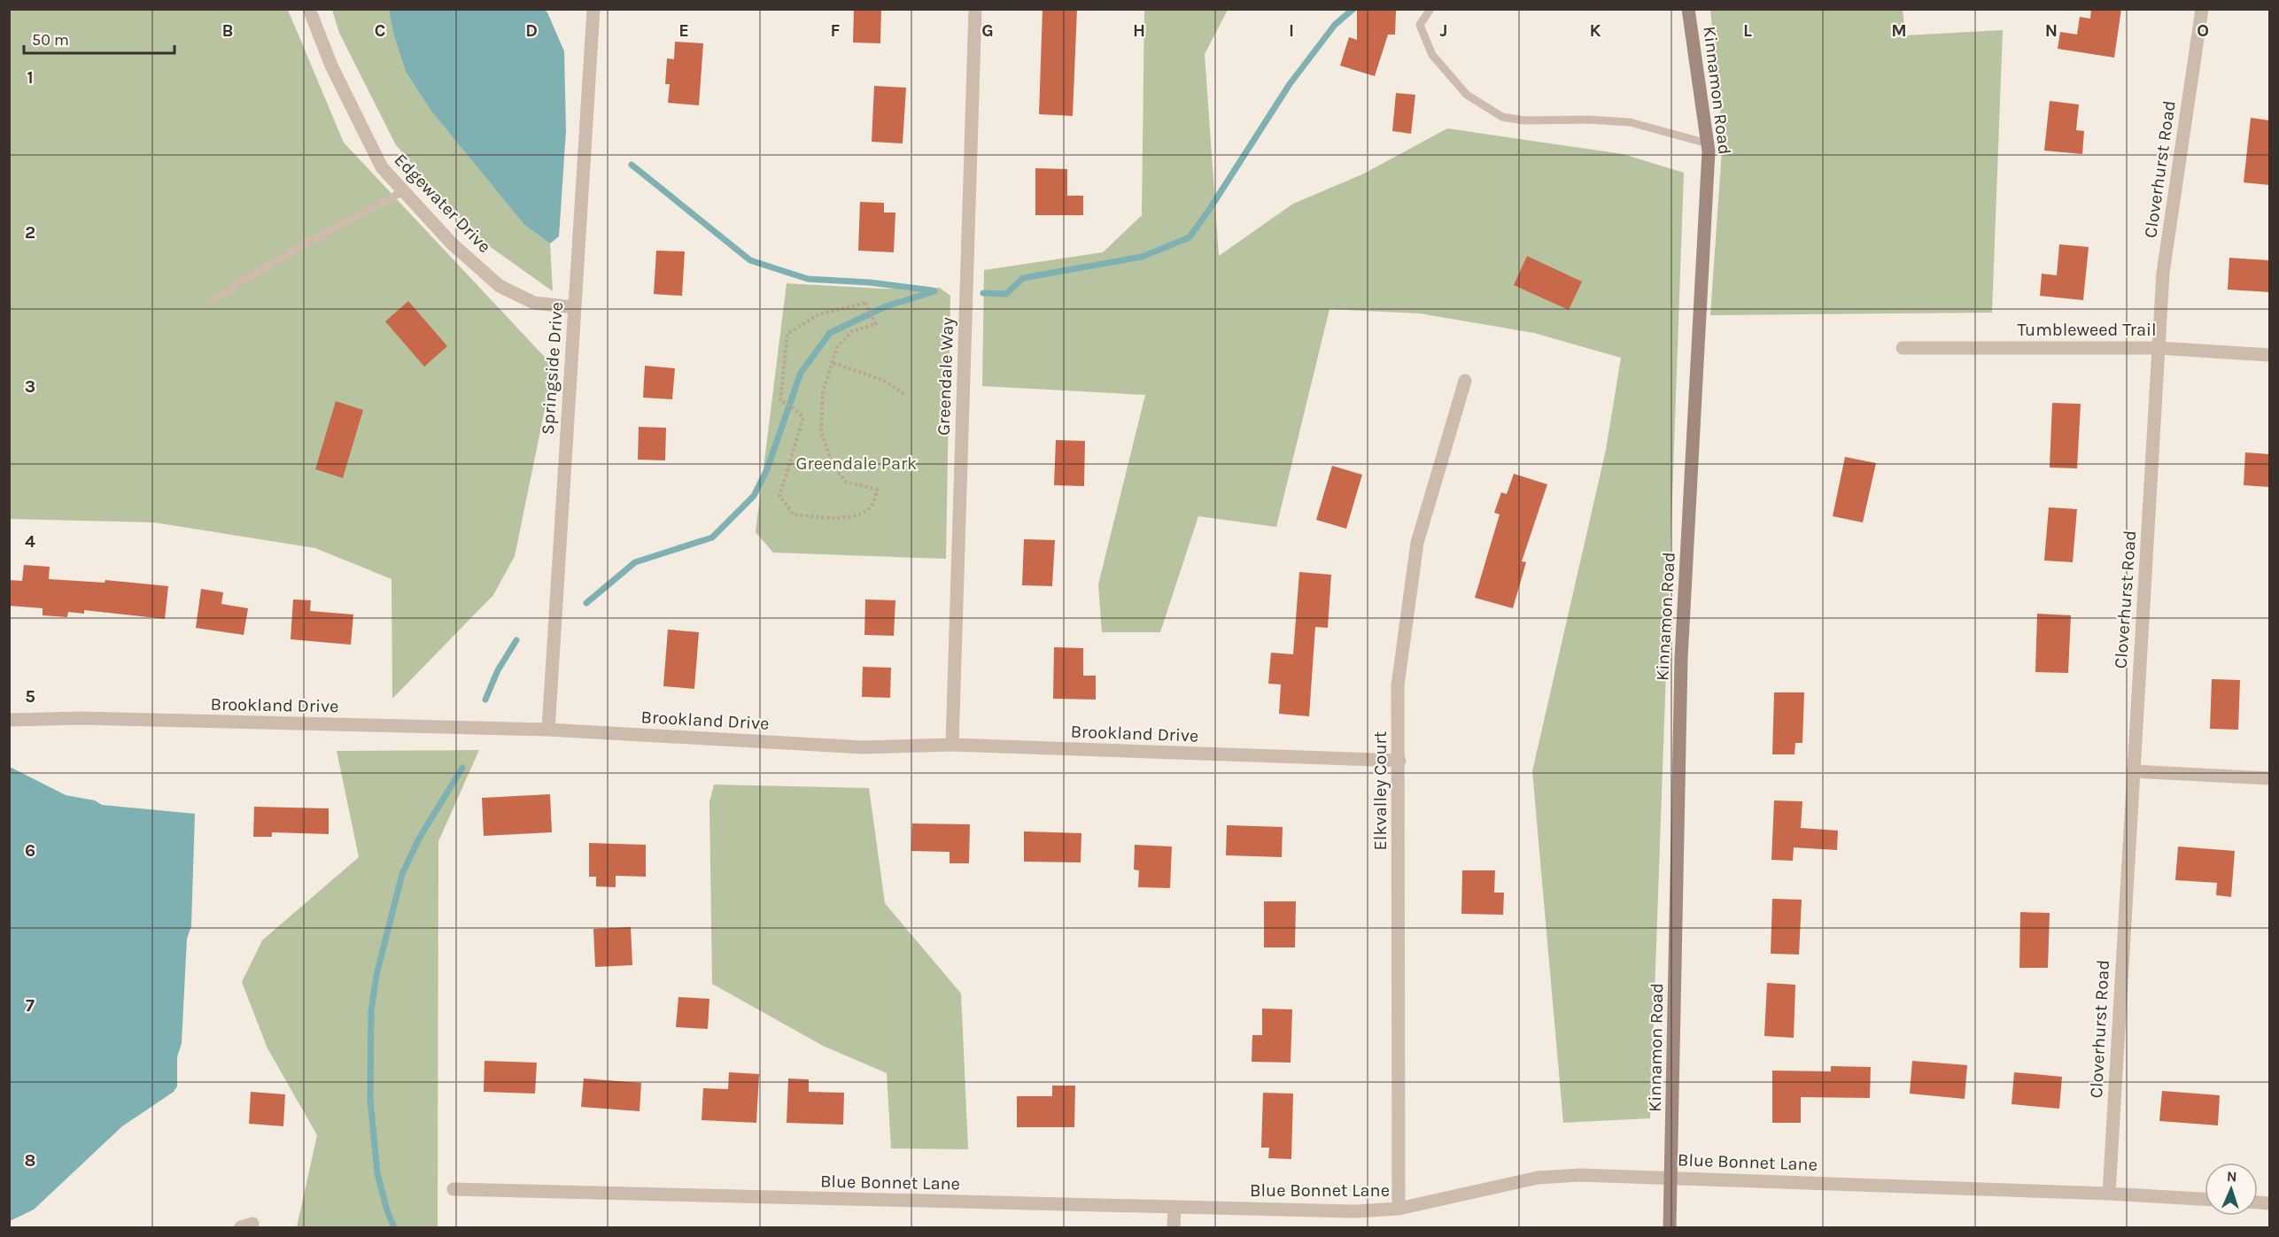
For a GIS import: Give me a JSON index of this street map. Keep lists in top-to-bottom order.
{
  "streets": {
    "main road": ["Kinnamon Road"],
    "street": [
      "Cloverhurst Road",
      "Edgewater Drive",
      "Tumbleweed Trail",
      "Springside Drive",
      "Greendale Way",
      "Brookland Drive",
      "Elkvalley Court",
      "Blue Bonnet Lane"
    ]
  },
  "crossings": [
    ["Kinnamon Road", "Blue Bonnet Lane"],
    ["Cloverhurst Road", "Tumbleweed Trail"],
    ["Cloverhurst Road", "Blue Bonnet Lane"],
    ["Edgewater Drive", "Springside Drive"],
    ["Springside Drive", "Brookland Drive"],
    ["Greendale Way", "Brookland Drive"],
    ["Brookland Drive", "Elkvalley Court"],
    ["Elkvalley Court", "Blue Bonnet Lane"]
  ],
  "parks": ["Greendale Park"],
  "scale_bar": "50 m",
  "north": "top",
  "grid": {
    "columns": [
      "B",
      "C",
      "D",
      "E",
      "F",
      "G",
      "H",
      "I",
      "J",
      "K",
      "L",
      "M",
      "N",
      "O"
    ],
    "rows": [
      "1",
      "2",
      "3",
      "4",
      "5",
      "6",
      "7",
      "8"
    ]
  }
}
